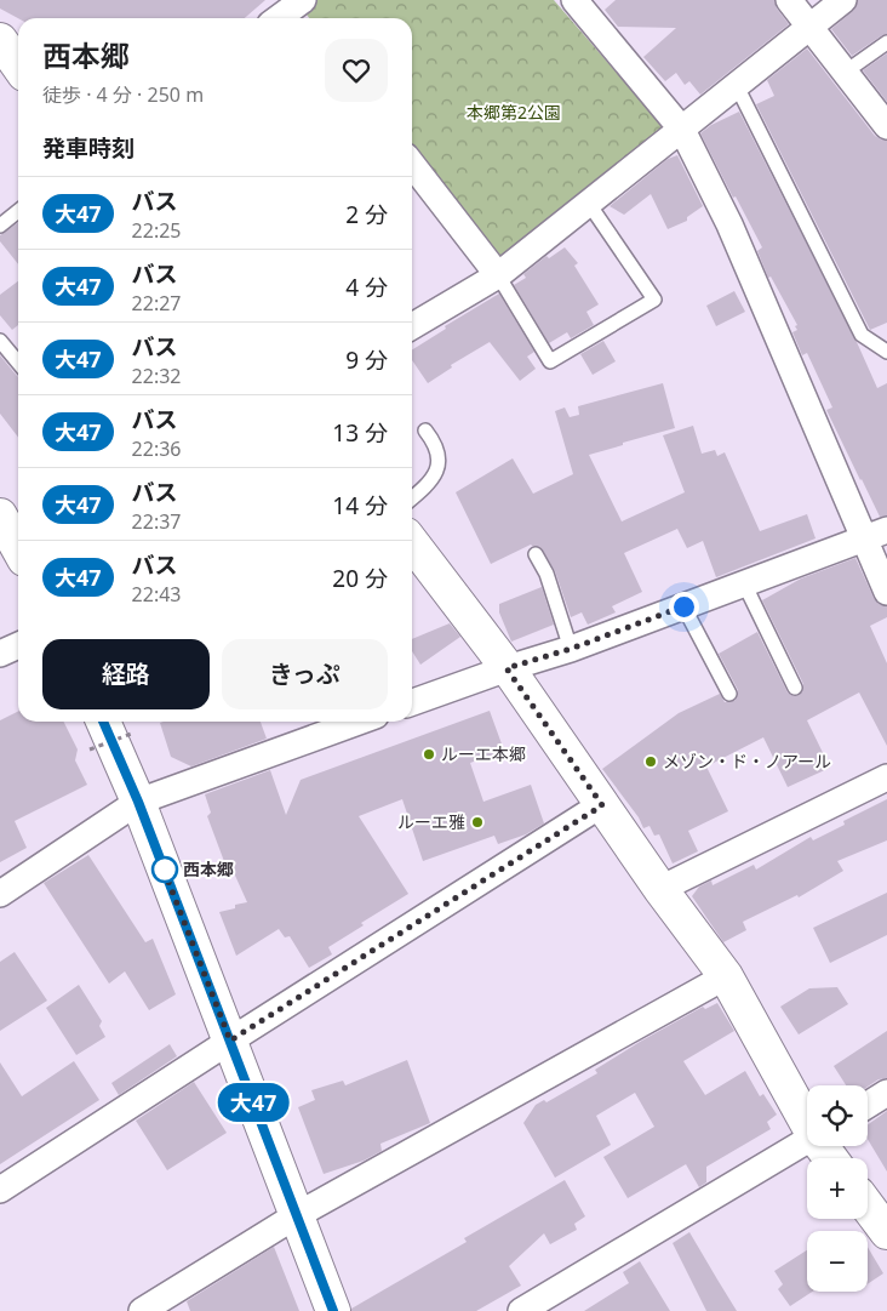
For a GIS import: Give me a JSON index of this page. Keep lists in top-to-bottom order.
{
  "parks": ["本郷第2公園"],
  "places": [
    "ルーエ本郷",
    "メゾン・ド・ノアール",
    "ルーエ雅",
    "西本郷"
  ],
  "lines": ["bus line 大47"],
  "page": {
    "on_map": "大47",
    "heading": [
      ["西本郷", "徒歩 · 4 分 · 250 m"],
      "発車時刻"
    ],
    "list": [
      {
        "mark": "大47",
        "name": "バス",
        "note": "22:25",
        "value": "2 分"
      },
      {
        "mark": "大47",
        "name": "バス",
        "note": "22:27",
        "value": "4 分"
      },
      {
        "mark": "大47",
        "name": "バス",
        "note": "22:32",
        "value": "9 分"
      },
      {
        "mark": "大47",
        "name": "バス",
        "note": "22:36",
        "value": "13 分"
      },
      {
        "mark": "大47",
        "name": "バス",
        "note": "22:37",
        "value": "14 分"
      },
      {
        "mark": "大47",
        "name": "バス",
        "note": "22:43",
        "value": "20 分"
      }
    ],
    "buttons": ["経路", "きっぷ"],
    "map_buttons": ["+", "−"]
  }
}
